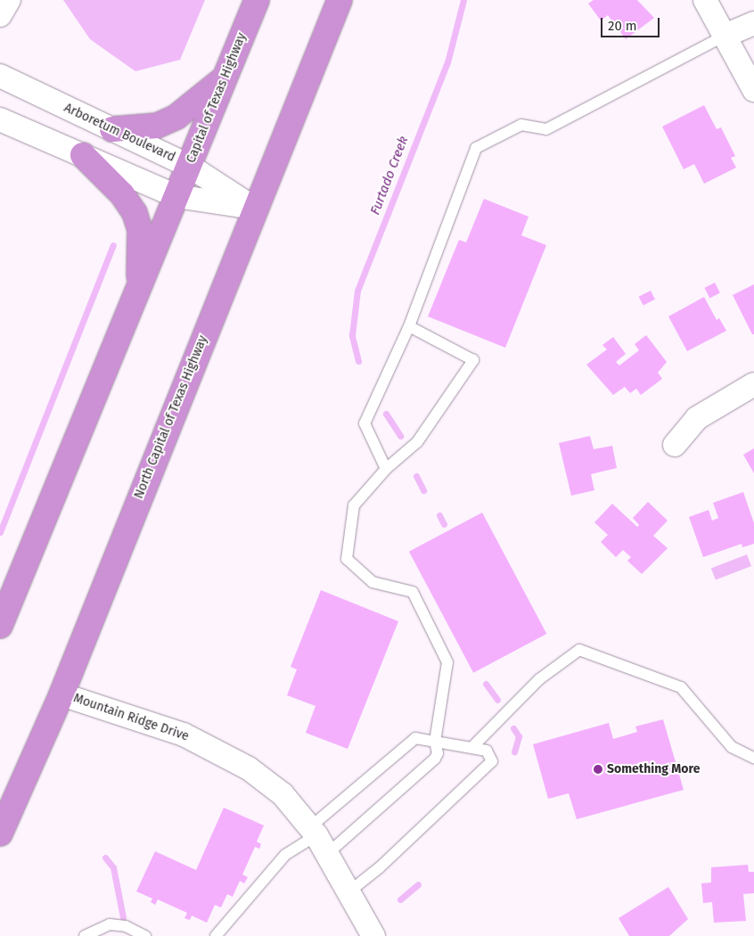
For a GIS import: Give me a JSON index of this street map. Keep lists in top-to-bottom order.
{
  "streets": {
    "highway": ["Capital of Texas Highway", "North Capital of Texas Highway"],
    "street": ["Arboretum Boulevard", "Mountain Ridge Drive"]
  },
  "crossings": [
    ["Capital of Texas Highway", "Arboretum Boulevard"],
    ["Arboretum Boulevard", "North Capital of Texas Highway"],
    ["North Capital of Texas Highway", "Mountain Ridge Drive"]
  ],
  "water": ["Furtado Creek"],
  "places": ["Something More"],
  "scale_bar": "20 m"
}
